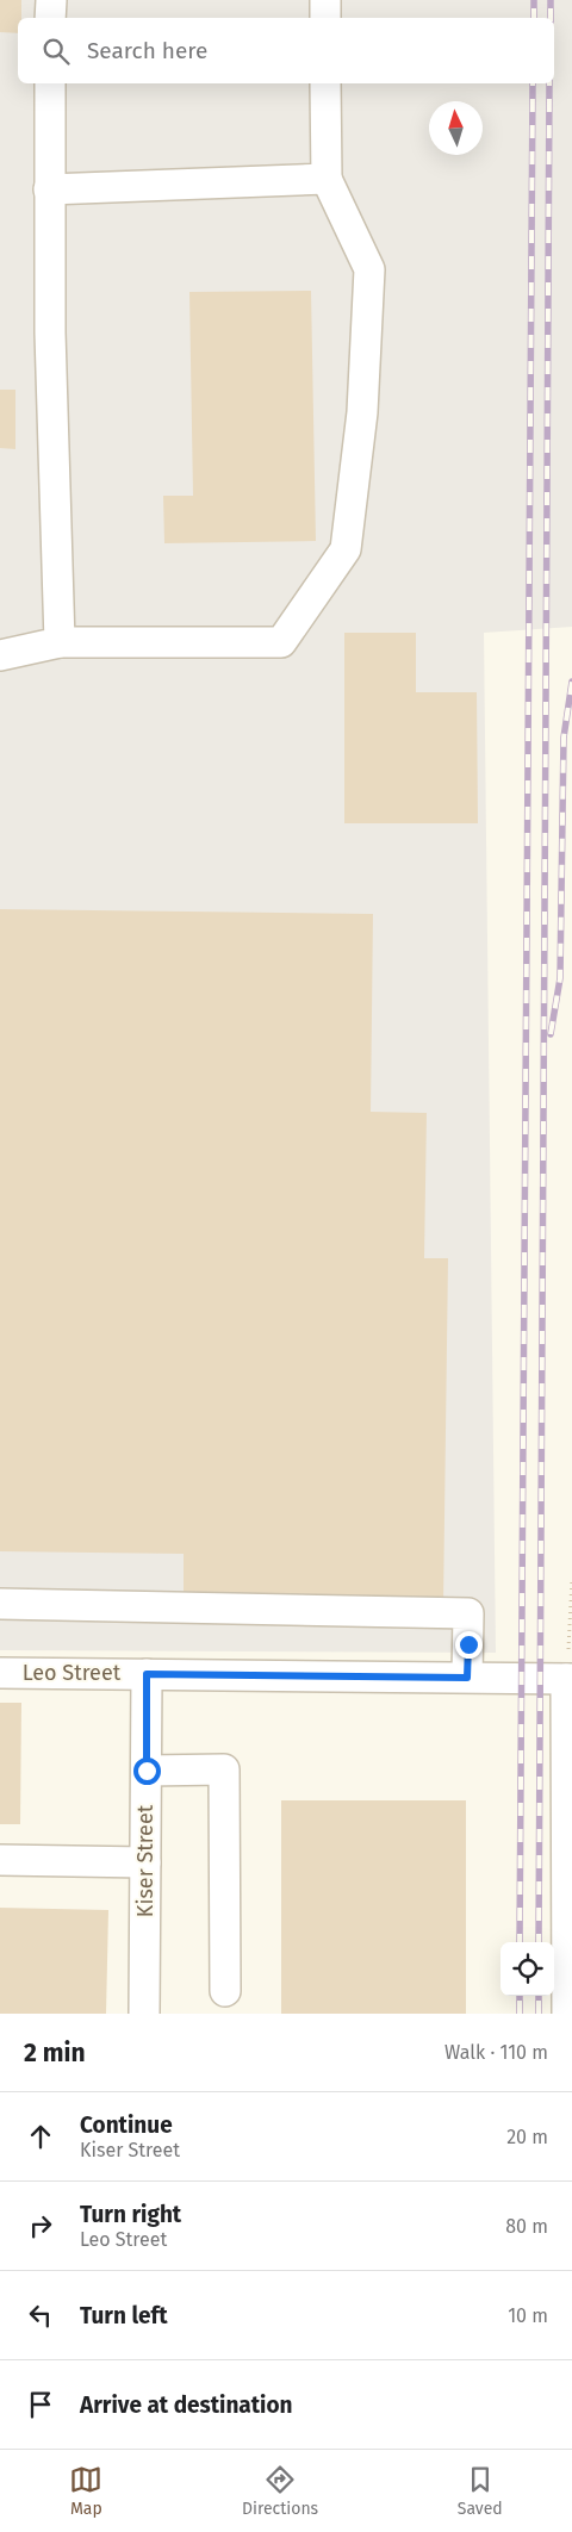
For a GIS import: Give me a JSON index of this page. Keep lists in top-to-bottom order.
{
  "streets": {
    "street": ["Leo Street", "Kiser Street"]
  },
  "crossings": [
    ["Leo Street", "Kiser Street"]
  ],
  "north": "top",
  "page": {
    "search": "Search here",
    "heading": ["2 min", "Walk · 110 m"],
    "list": [
      ["Continue", "Kiser Street", "20 m"],
      ["Turn right", "Leo Street", "80 m"],
      ["Turn left", "10 m"],
      "Arrive at destination"
    ],
    "nav": ["Map", "Directions", "Saved"]
  }
}
